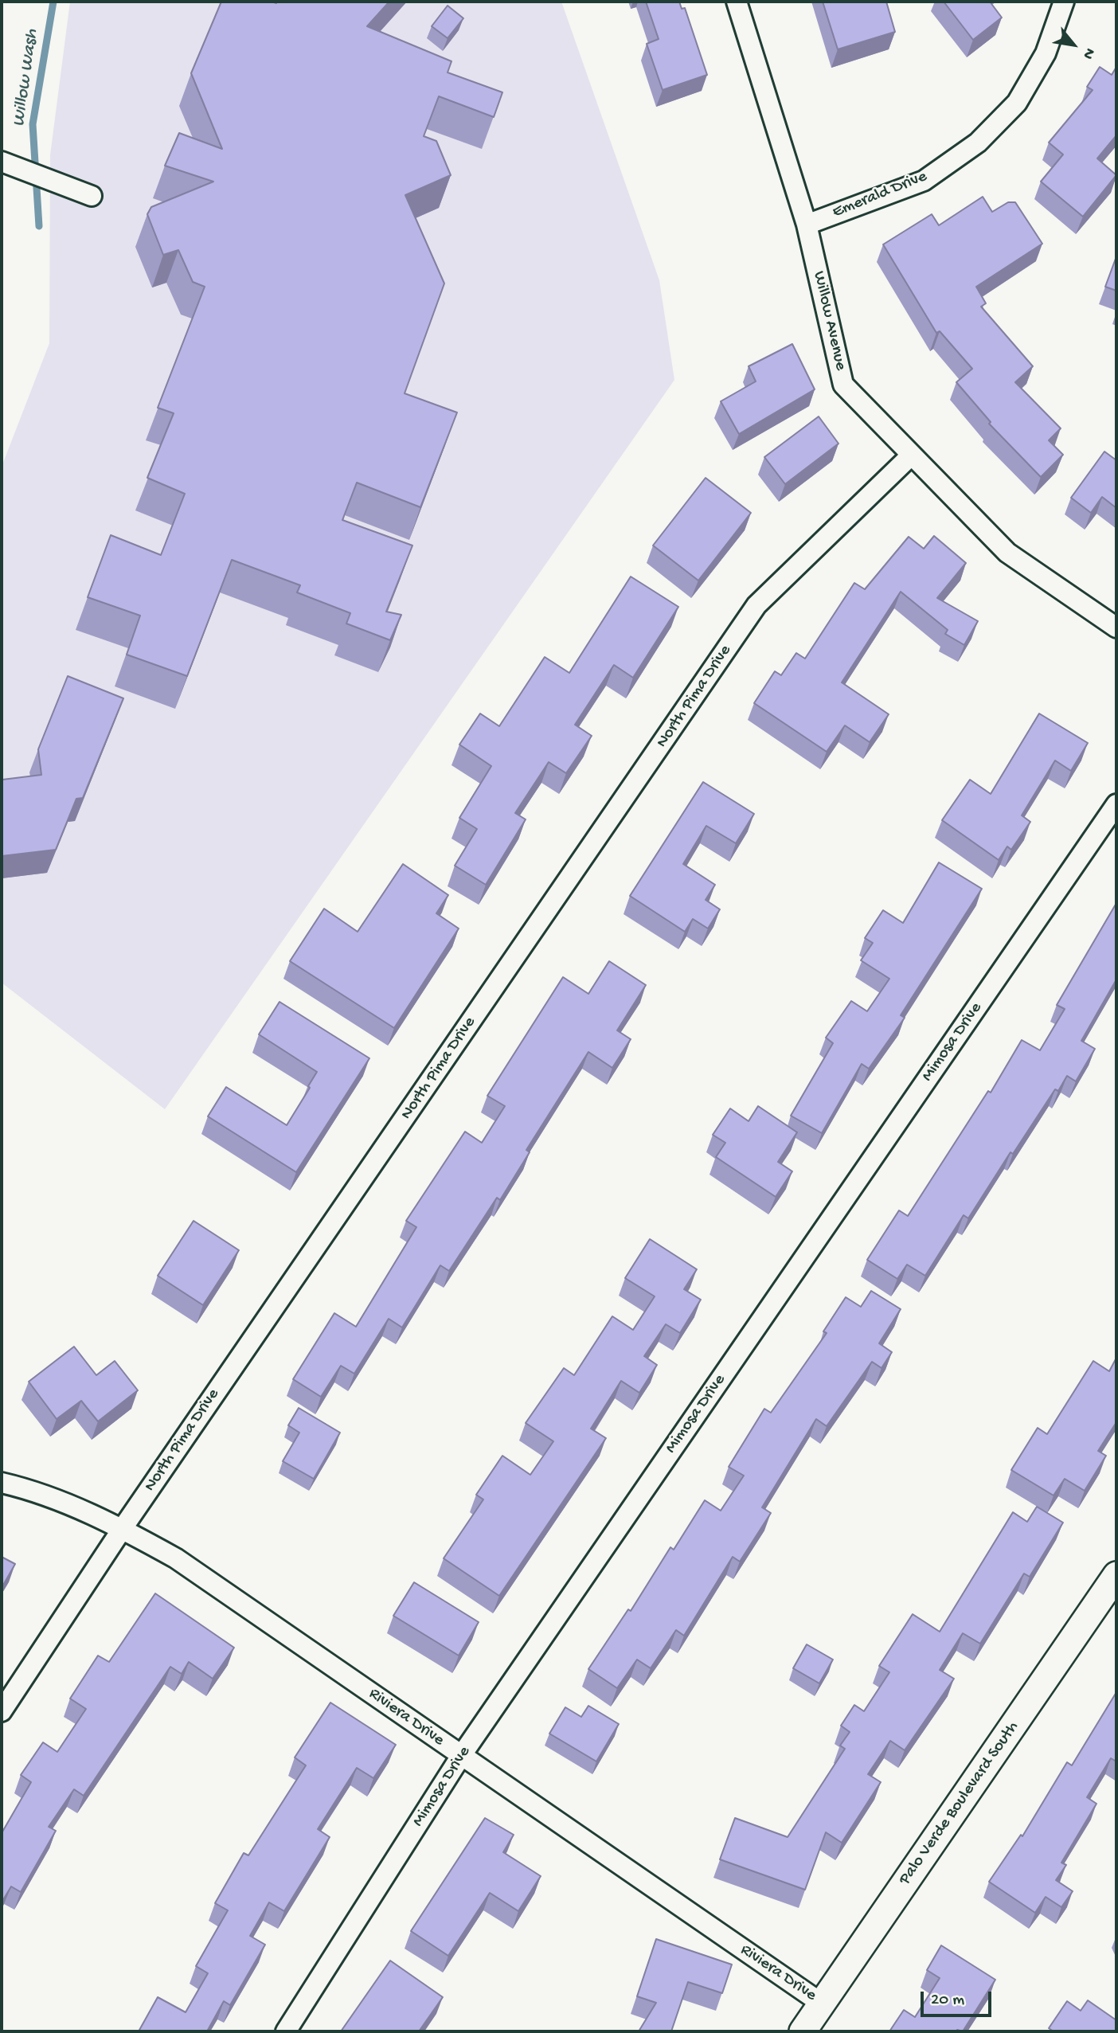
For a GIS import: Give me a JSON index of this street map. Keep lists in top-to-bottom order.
{
  "streets": {
    "main road": ["Palo Verde Boulevard South"],
    "street": [
      "Emerald Drive",
      "Willow Avenue",
      "North Pima Drive",
      "Mimosa Drive",
      "Riviera Drive"
    ]
  },
  "crossings": [
    ["Emerald Drive", "Willow Avenue"],
    ["Willow Avenue", "North Pima Drive"],
    ["North Pima Drive", "Riviera Drive"],
    ["Mimosa Drive", "Riviera Drive"],
    ["Riviera Drive", "Palo Verde Boulevard South"]
  ],
  "water": ["Willow Wash"],
  "scale_bar": "20 m",
  "north": "bottom right"
}
